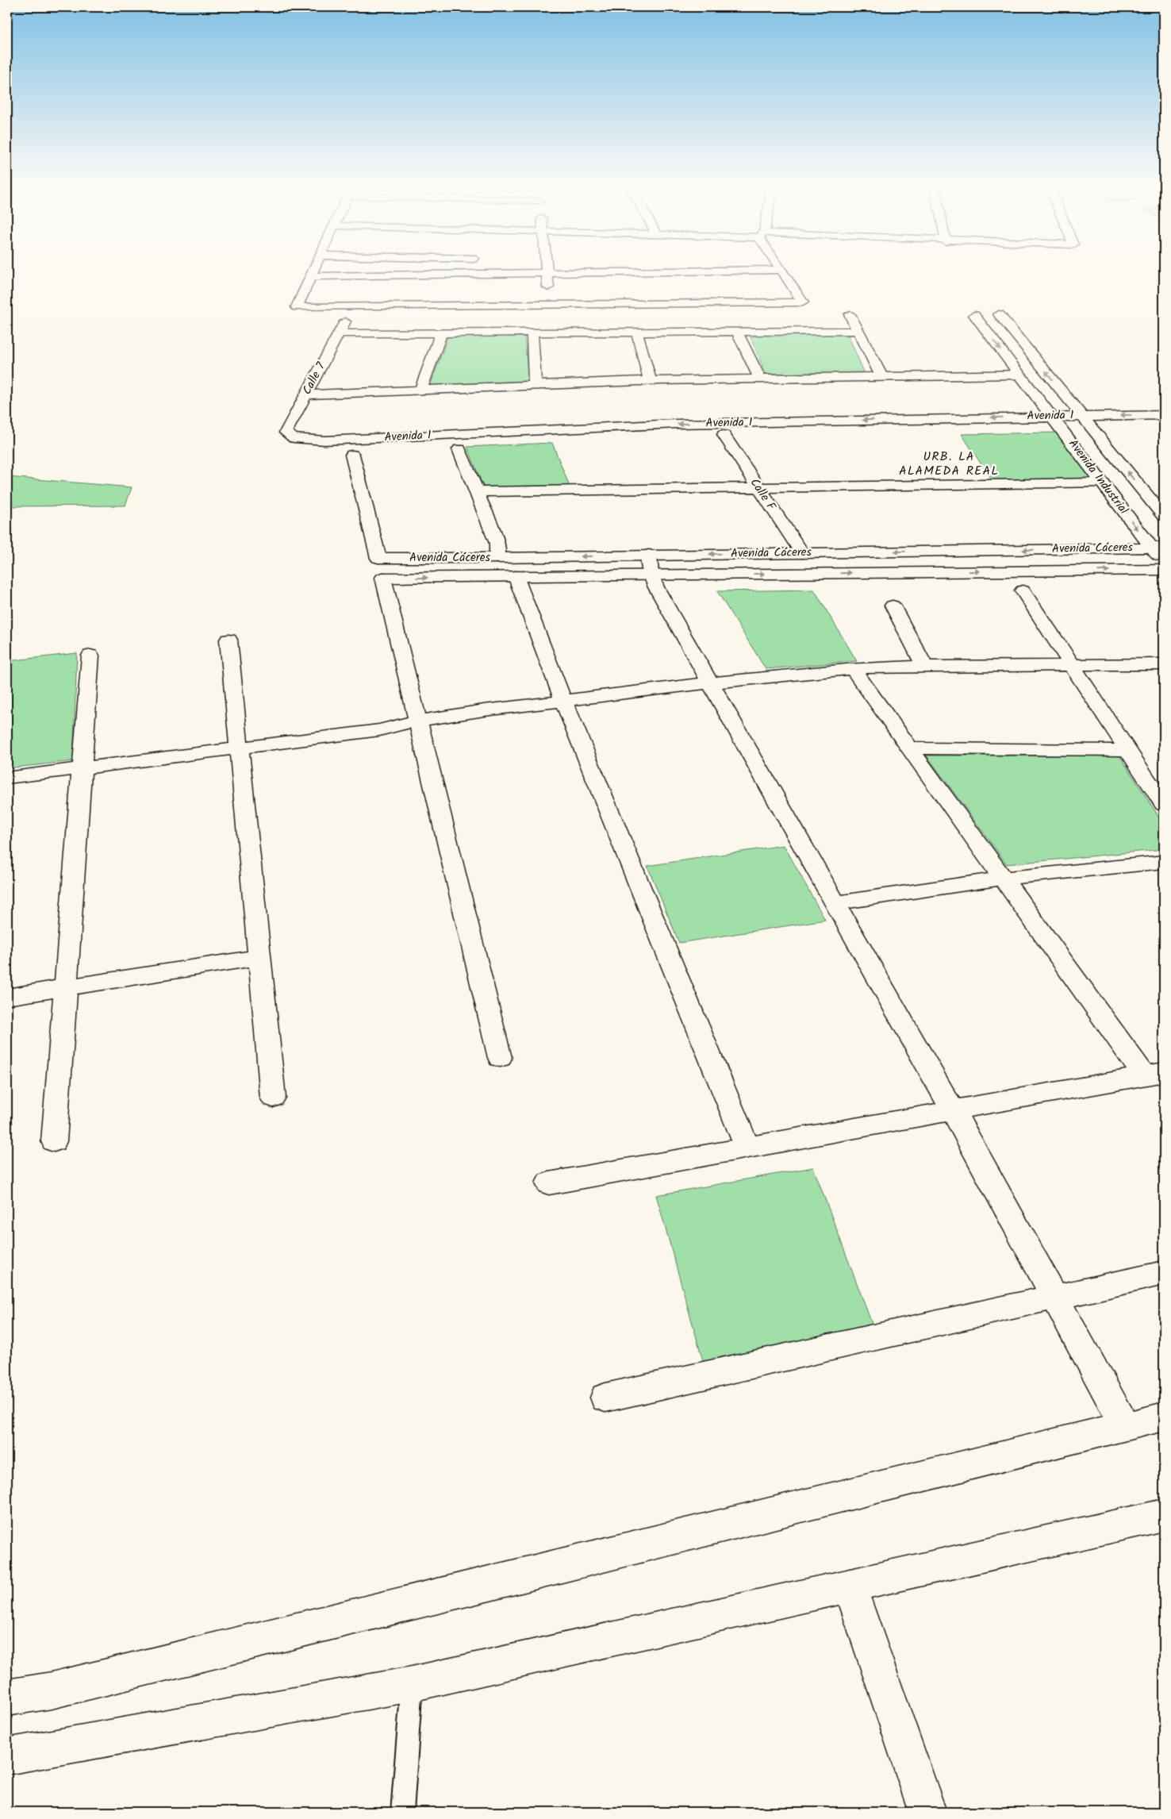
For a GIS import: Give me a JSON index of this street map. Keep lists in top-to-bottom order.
{
  "streets": {
    "street": [
      "Calle 7",
      "Avenida 1",
      "Avenida Industrial",
      "Calle F",
      "Avenida Cáceres"
    ]
  },
  "crossings": [
    ["Calle 7", "Avenida 1"],
    ["Avenida 1", "Avenida Industrial"],
    ["Avenida 1", "Calle F"],
    ["Avenida Industrial", "Avenida Cáceres"],
    ["Calle F", "Avenida Cáceres"]
  ],
  "districts": ["URB. LA ALAMEDA REAL"]
}
